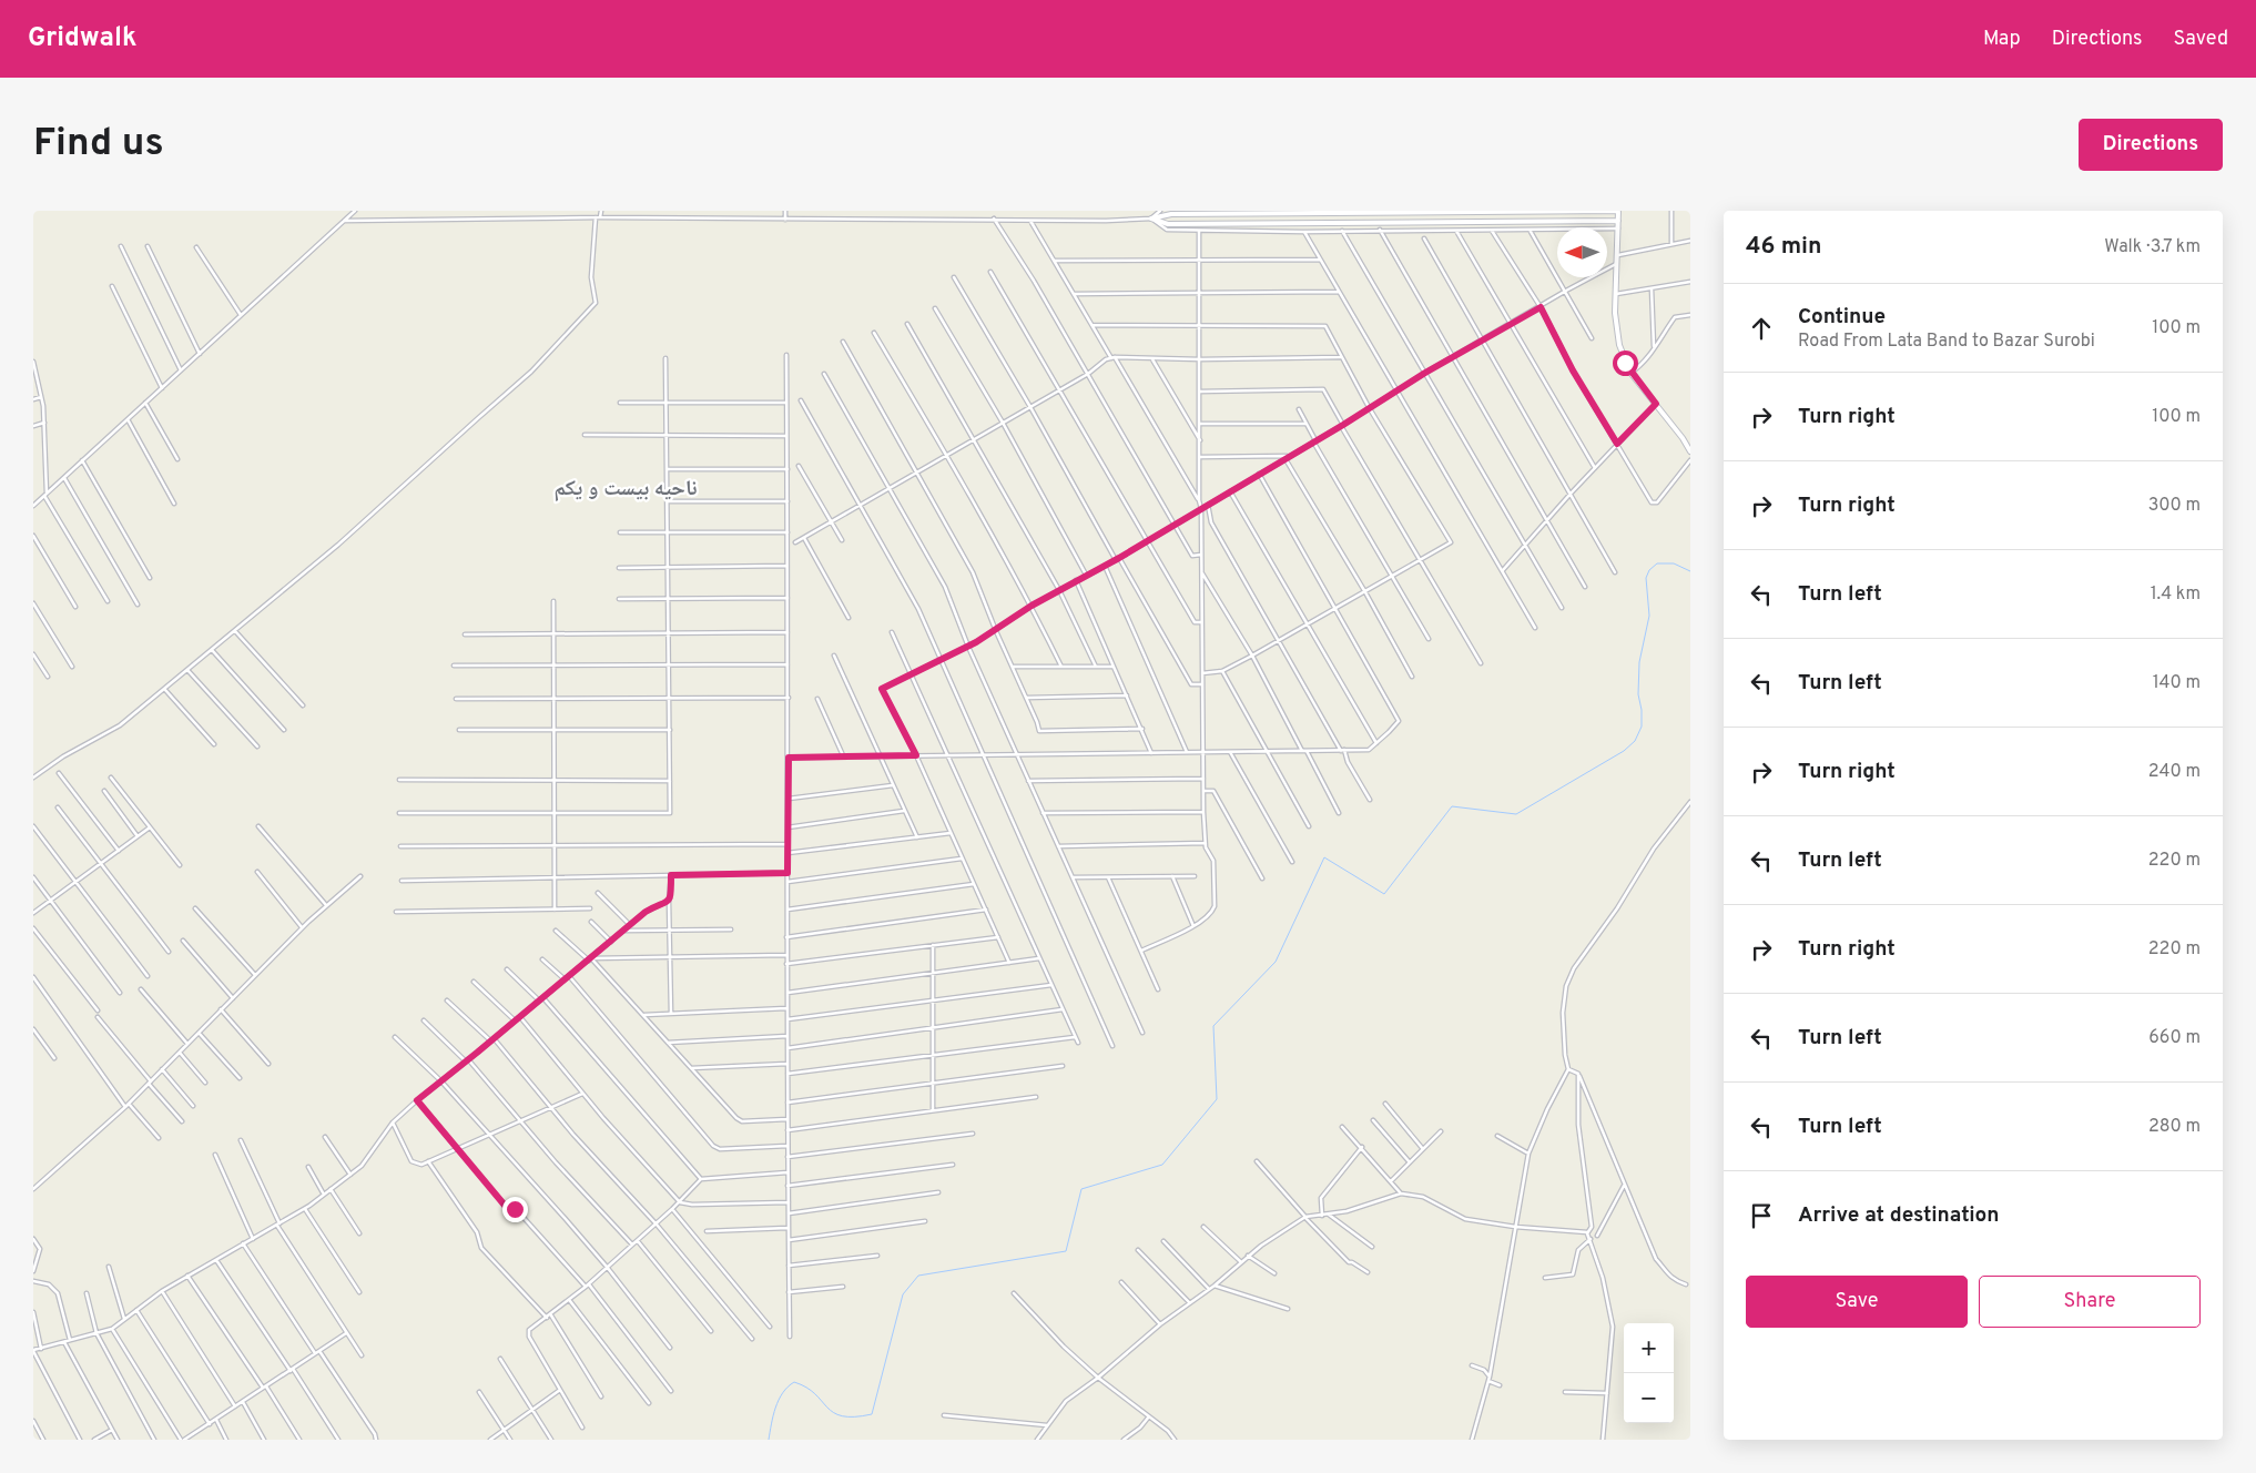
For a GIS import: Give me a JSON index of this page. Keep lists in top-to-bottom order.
{
  "districts": ["ناحیه بیست و یکم"],
  "north": "left",
  "page": {
    "header": "Gridwalk",
    "nav": ["Map", "Directions", "Saved"],
    "buttons": [
      "Directions",
      ["Save", "Share"]
    ],
    "title": "Find us",
    "heading": ["46 min", "Walk · 3.7 km"],
    "list": [
      ["Continue", "Road From Lata Band to Bazar Surobi", "100 m"],
      ["Turn right", "100 m"],
      ["Turn right", "300 m"],
      ["Turn left", "1.4 km"],
      ["Turn left", "140 m"],
      ["Turn right", "240 m"],
      ["Turn left", "220 m"],
      ["Turn right", "220 m"],
      ["Turn left", "660 m"],
      ["Turn left", "280 m"],
      "Arrive at destination"
    ],
    "map_buttons": ["+", "−"]
  }
}
